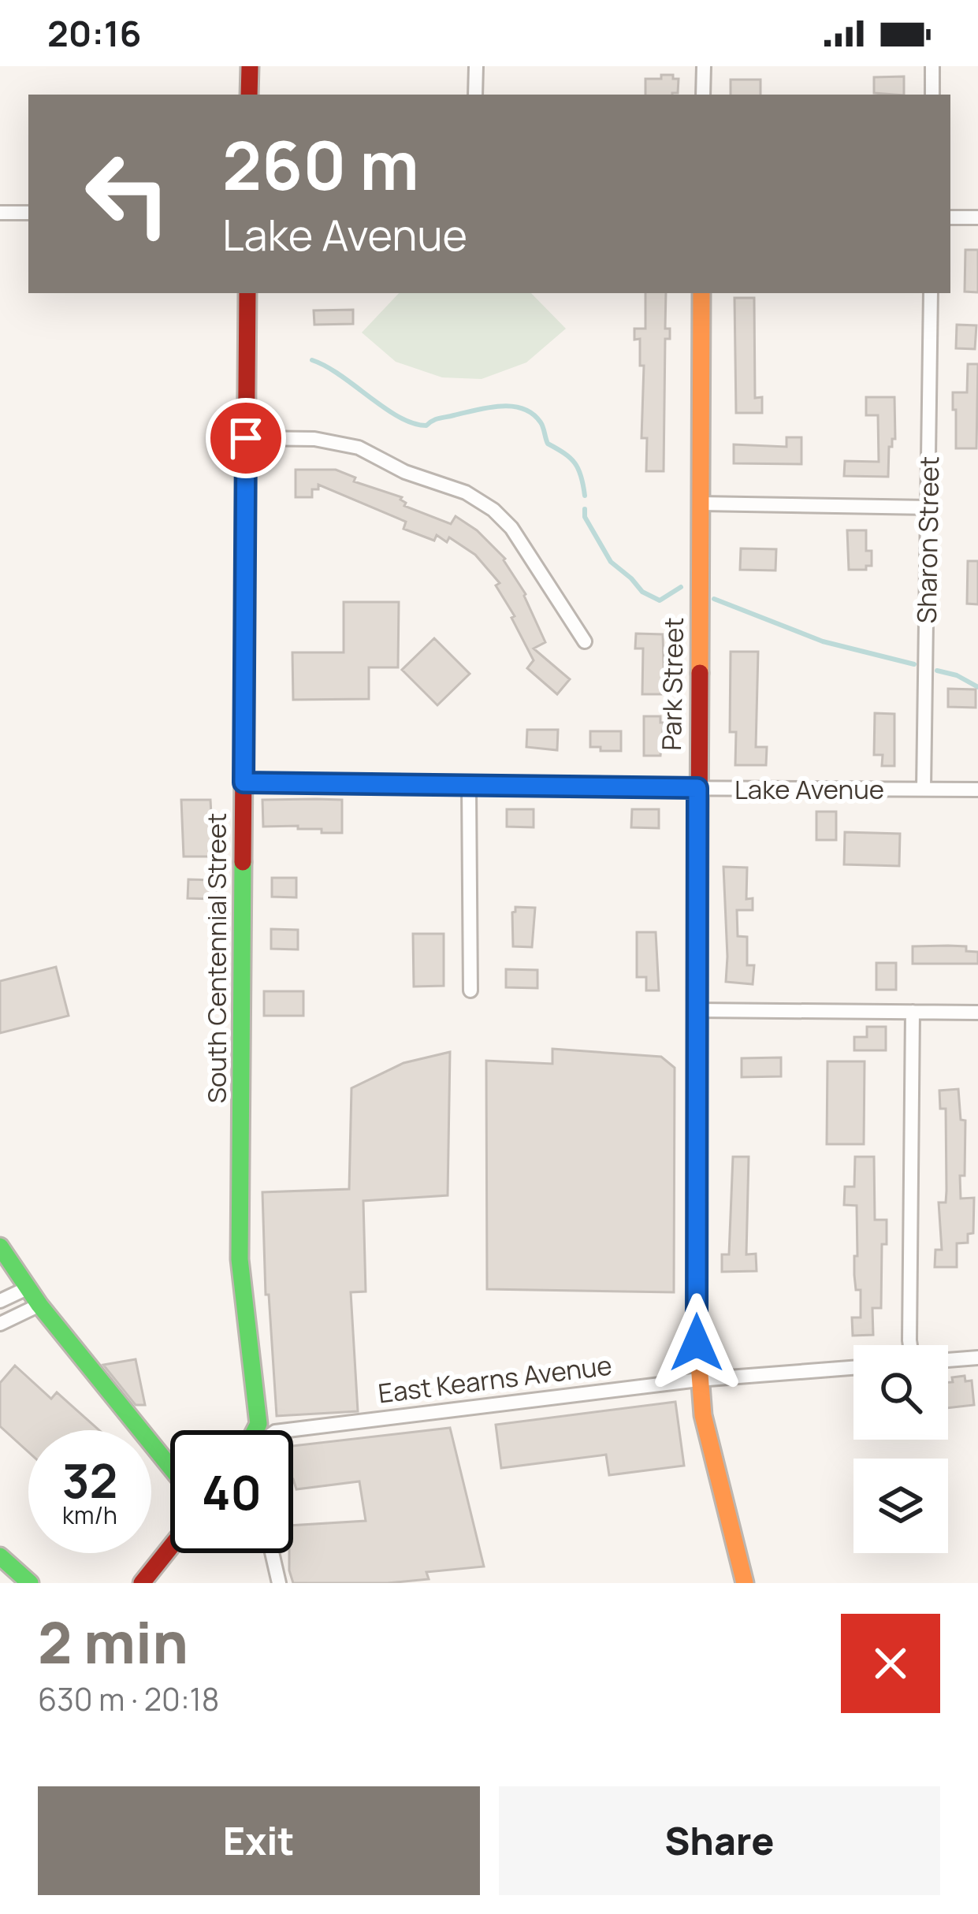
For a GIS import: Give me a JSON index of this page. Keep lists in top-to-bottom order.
{
  "streets": {
    "street": [
      "Sharon Street",
      "Park Street",
      "Lake Avenue",
      "South Centennial Street",
      "East Kearns Avenue"
    ]
  },
  "crossings": [
    ["Sharon Street", "Lake Avenue"],
    ["Park Street", "Lake Avenue"],
    ["Park Street", "East Kearns Avenue"],
    ["Lake Avenue", "South Centennial Street"]
  ],
  "page": {
    "status": "20:16",
    "turn": ["260 m", "Lake Avenue"],
    "speed": "32 km/h",
    "limit": "40",
    "heading": ["2 min", "630 m · 20:18"],
    "buttons": ["Exit", "Share"]
  }
}
